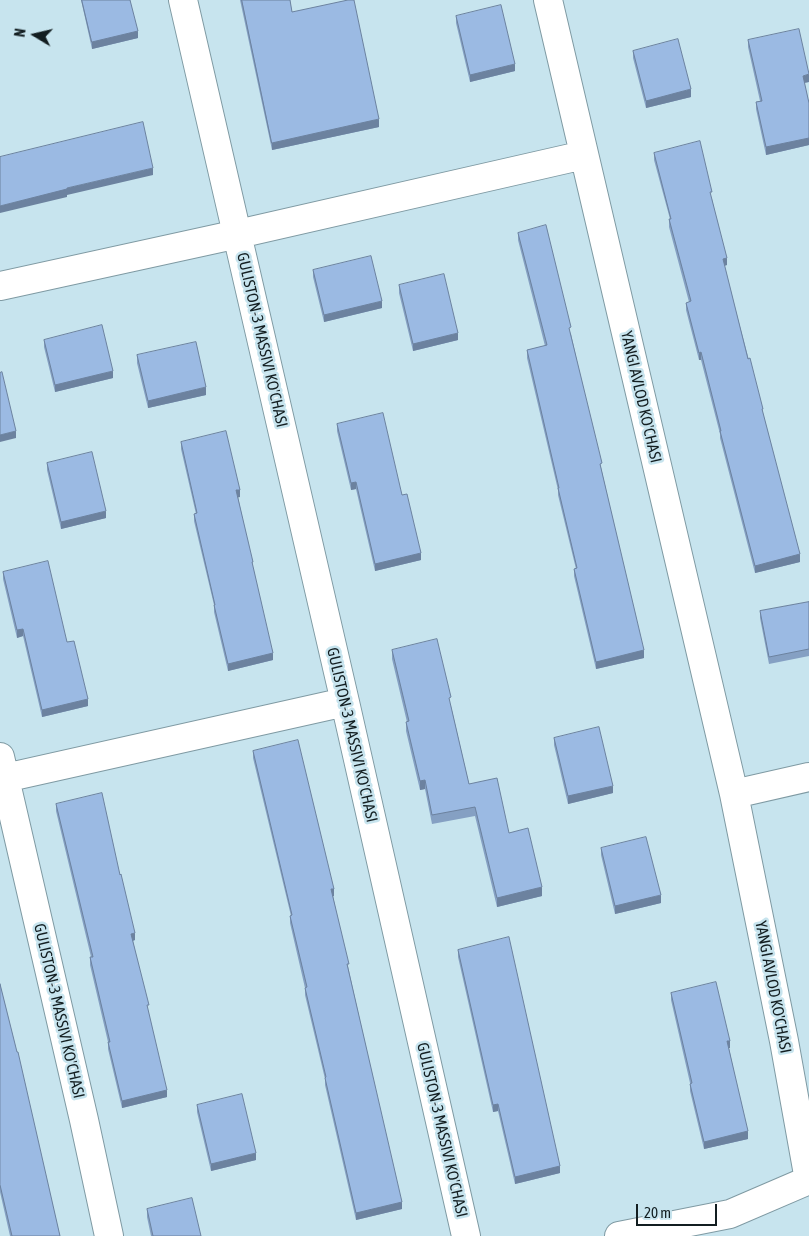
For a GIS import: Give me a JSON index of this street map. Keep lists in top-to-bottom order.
{
  "streets": {
    "street": ["GULISTON-3 MASSIVI KO'CHASI", "YANGI AVLOD KO'CHASI"]
  },
  "crossings": [
    ["GULISTON-3 MASSIVI KO'CHASI", "YANGI AVLOD KO'CHASI"]
  ],
  "scale_bar": "20 m",
  "north": "left"
}
